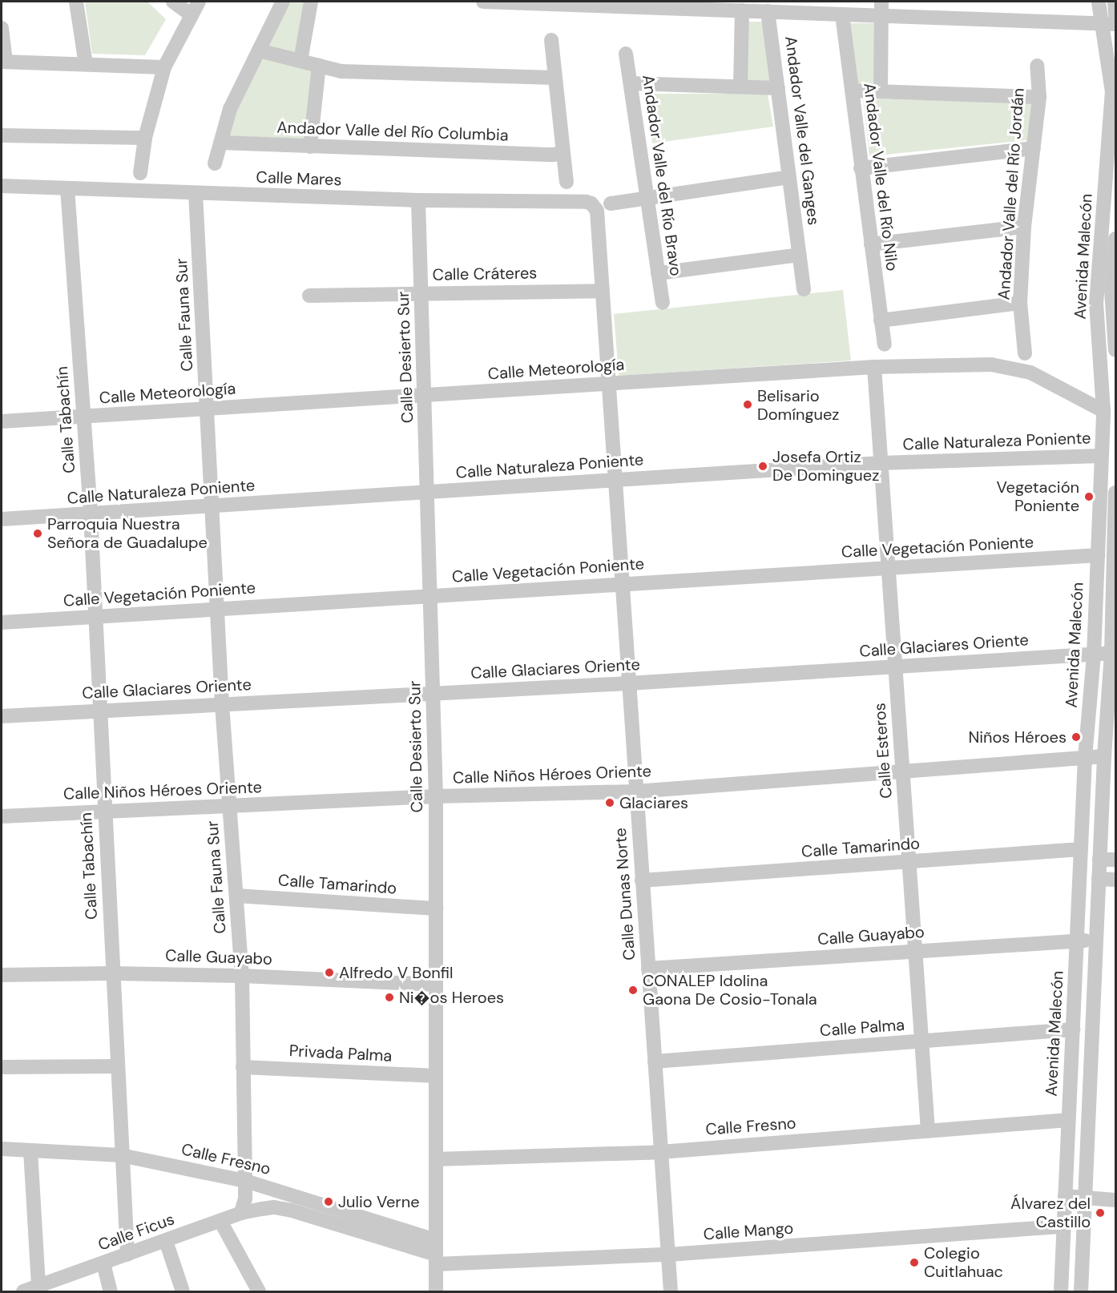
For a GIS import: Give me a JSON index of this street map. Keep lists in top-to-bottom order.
{
  "streets": {
    "street": [
      "Andador Valle del Ganges",
      "Andador Valle del Río Columbia",
      "Andador Valle del Río Bravo",
      "Andador Valle del Río Nilo",
      "Calle Mares",
      "Andador Valle del Río Jordán",
      "Avenida Malecón",
      "Calle Cráteres",
      "Calle Fauna Sur",
      "Calle Desierto Sur",
      "Calle Meteorología",
      "Calle Tabachín",
      "Calle Naturaleza Poniente",
      "Calle Vegetación Poniente",
      "Calle Glaciares Oriente",
      "Calle Esteros",
      "Calle Niños Héroes Oriente",
      "Calle Tamarindo",
      "Calle Dunas Norte",
      "Calle Guayabo",
      "Calle Palma",
      "Privada Palma",
      "Calle Fresno",
      "Calle Mango",
      "Calle Ficus"
    ]
  },
  "crossings": [
    ["Calle Mares", "Calle Fauna Sur"],
    ["Calle Mares", "Calle Desierto Sur"],
    ["Calle Mares", "Calle Tabachín"],
    ["Calle Mares", "Calle Dunas Norte"],
    ["Avenida Malecón", "Calle Meteorología"],
    ["Avenida Malecón", "Calle Naturaleza Poniente"],
    ["Avenida Malecón", "Calle Vegetación Poniente"],
    ["Avenida Malecón", "Calle Glaciares Oriente"],
    ["Avenida Malecón", "Calle Niños Héroes Oriente"],
    ["Avenida Malecón", "Calle Tamarindo"],
    ["Avenida Malecón", "Calle Guayabo"],
    ["Avenida Malecón", "Calle Palma"],
    ["Avenida Malecón", "Calle Fresno"],
    ["Avenida Malecón", "Calle Mango"],
    ["Calle Cráteres", "Calle Desierto Sur"],
    ["Calle Cráteres", "Calle Dunas Norte"],
    ["Calle Fauna Sur", "Calle Meteorología"],
    ["Calle Fauna Sur", "Calle Naturaleza Poniente"],
    ["Calle Fauna Sur", "Calle Vegetación Poniente"],
    ["Calle Fauna Sur", "Calle Glaciares Oriente"],
    ["Calle Fauna Sur", "Calle Niños Héroes Oriente"],
    ["Calle Fauna Sur", "Calle Tamarindo"],
    ["Calle Fauna Sur", "Calle Guayabo"],
    ["Calle Fauna Sur", "Privada Palma"],
    ["Calle Fauna Sur", "Calle Fresno"],
    ["Calle Fauna Sur", "Calle Ficus"],
    ["Calle Desierto Sur", "Calle Meteorología"],
    ["Calle Desierto Sur", "Calle Naturaleza Poniente"],
    ["Calle Desierto Sur", "Calle Vegetación Poniente"],
    ["Calle Desierto Sur", "Calle Glaciares Oriente"],
    ["Calle Desierto Sur", "Calle Niños Héroes Oriente"],
    ["Calle Desierto Sur", "Calle Tamarindo"],
    ["Calle Desierto Sur", "Calle Guayabo"],
    ["Calle Desierto Sur", "Privada Palma"],
    ["Calle Desierto Sur", "Calle Fresno"],
    ["Calle Desierto Sur", "Calle Mango"],
    ["Calle Desierto Sur", "Calle Ficus"],
    ["Calle Meteorología", "Calle Tabachín"],
    ["Calle Meteorología", "Calle Esteros"],
    ["Calle Meteorología", "Calle Dunas Norte"],
    ["Calle Tabachín", "Calle Naturaleza Poniente"],
    ["Calle Tabachín", "Calle Vegetación Poniente"],
    ["Calle Tabachín", "Calle Glaciares Oriente"],
    ["Calle Tabachín", "Calle Niños Héroes Oriente"],
    ["Calle Tabachín", "Calle Guayabo"],
    ["Calle Tabachín", "Calle Fresno"],
    ["Calle Tabachín", "Calle Ficus"],
    ["Calle Naturaleza Poniente", "Calle Esteros"],
    ["Calle Naturaleza Poniente", "Calle Dunas Norte"],
    ["Calle Vegetación Poniente", "Calle Esteros"],
    ["Calle Vegetación Poniente", "Calle Dunas Norte"],
    ["Calle Glaciares Oriente", "Calle Esteros"],
    ["Calle Glaciares Oriente", "Calle Dunas Norte"],
    ["Calle Esteros", "Calle Niños Héroes Oriente"],
    ["Calle Esteros", "Calle Tamarindo"],
    ["Calle Esteros", "Calle Guayabo"],
    ["Calle Esteros", "Calle Palma"],
    ["Calle Esteros", "Calle Fresno"],
    ["Calle Niños Héroes Oriente", "Calle Dunas Norte"],
    ["Calle Tamarindo", "Calle Dunas Norte"],
    ["Calle Dunas Norte", "Calle Guayabo"],
    ["Calle Dunas Norte", "Calle Palma"],
    ["Calle Dunas Norte", "Calle Fresno"],
    ["Calle Dunas Norte", "Calle Mango"],
    ["Calle Mango", "Calle Ficus"]
  ],
  "places": [
    "Belisario Domínguez",
    "Josefa Ortiz De Dominguez",
    "Vegetación Poniente",
    "Parroquia Nuestra Señora de Guadalupe",
    "Niños Héroes",
    "Glaciares",
    "Alfredo V Bonfil",
    "CONALEP Idolina Gaona De Cosio-Tonala",
    "Ni�os Heroes",
    "Julio Verne",
    "Álvarez del Castillo",
    "Colegio Cuitlahuac"
  ]
}
